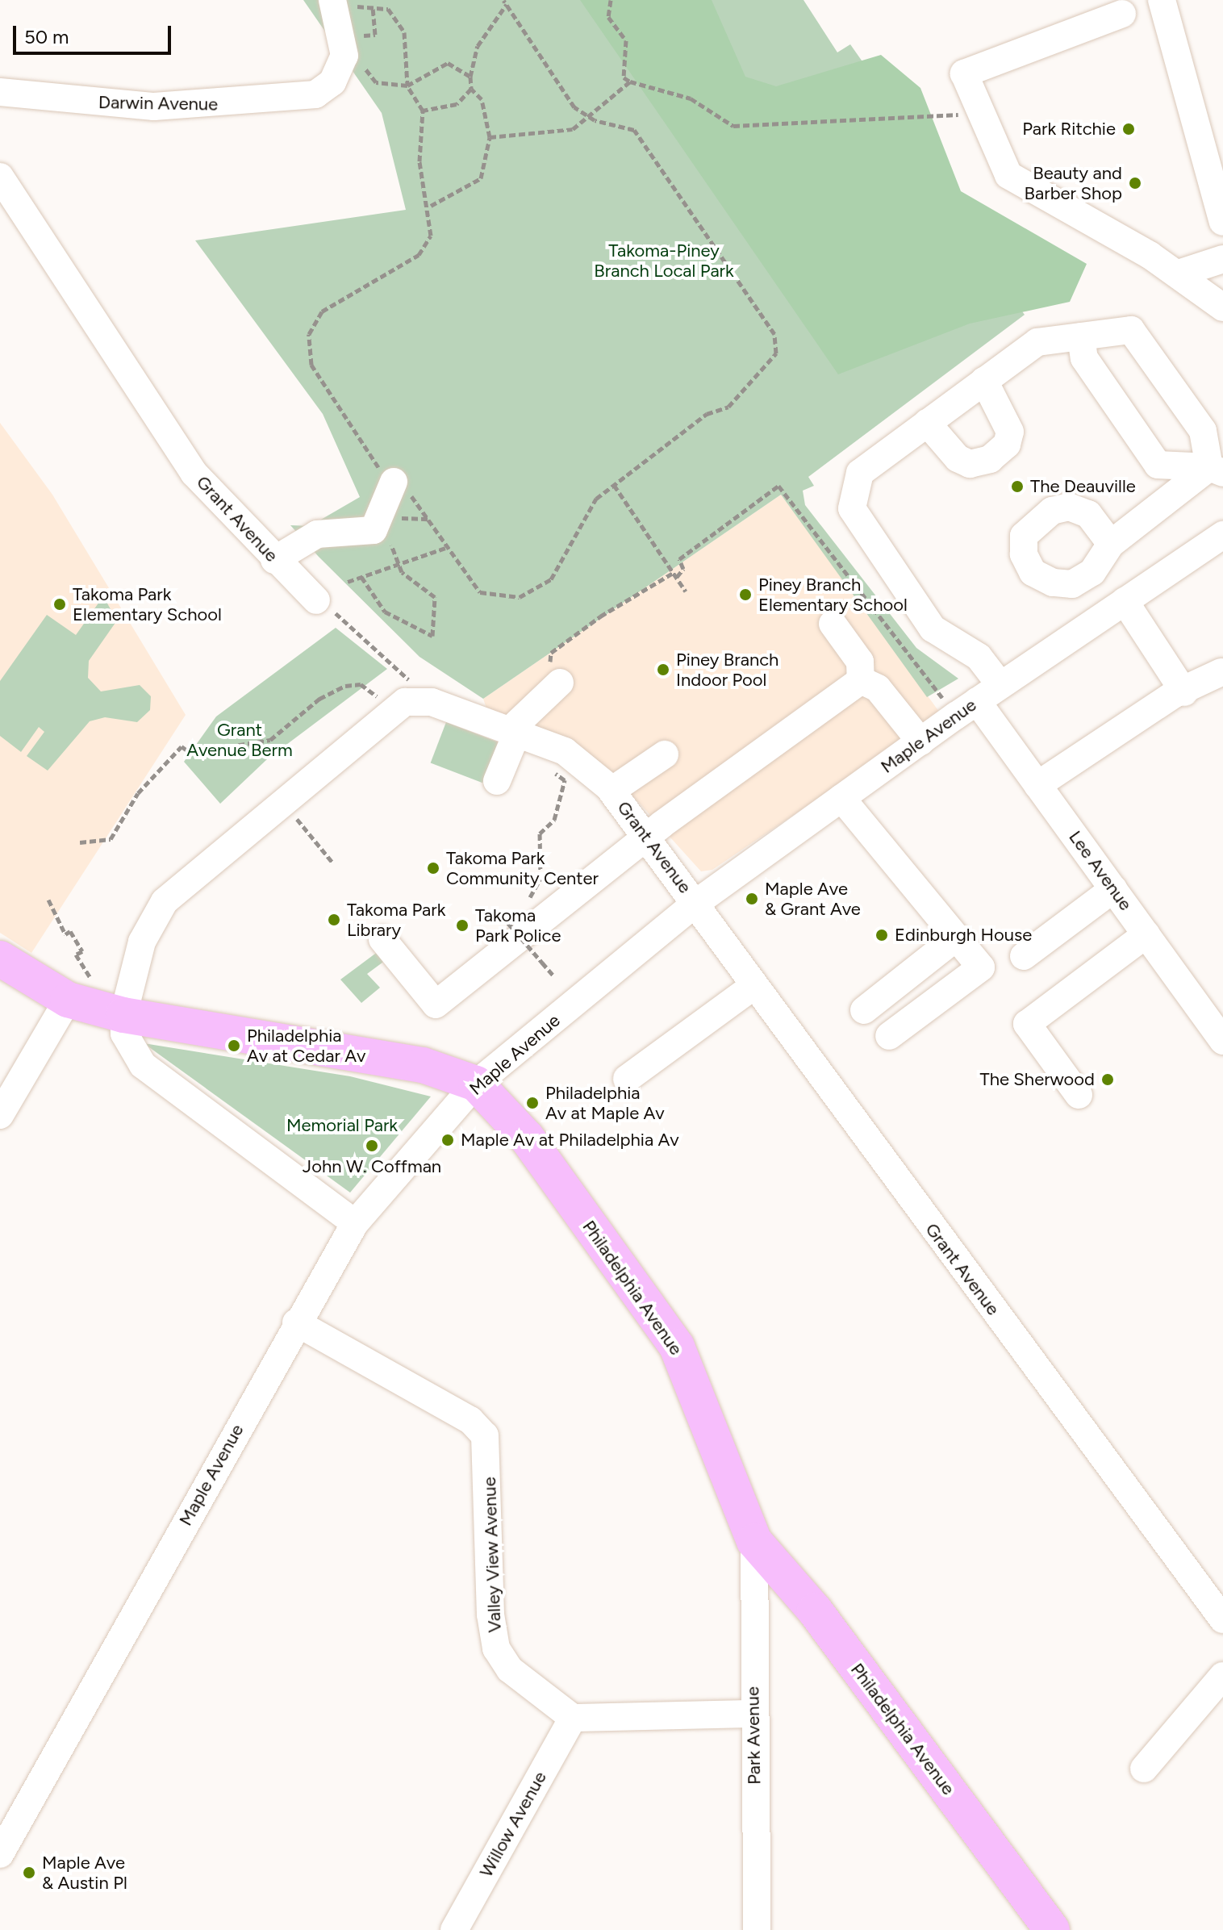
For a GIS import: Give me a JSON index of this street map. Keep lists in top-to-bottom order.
{
  "streets": {
    "main road": ["Philadelphia Avenue"],
    "street": [
      "Darwin Avenue",
      "Grant Avenue",
      "Maple Avenue",
      "Lee Avenue",
      "Valley View Avenue",
      "Park Avenue",
      "Willow Avenue"
    ]
  },
  "crossings": [
    ["Grant Avenue", "Maple Avenue"],
    ["Maple Avenue", "Lee Avenue"],
    ["Maple Avenue", "Philadelphia Avenue"],
    ["Maple Avenue", "Valley View Avenue"],
    ["Philadelphia Avenue", "Park Avenue"],
    ["Valley View Avenue", "Willow Avenue"]
  ],
  "parks": ["Takoma-Piney Branch Local Park", "Grant Avenue Berm", "Memorial Park"],
  "places": [
    "Park Ritchie",
    "Beauty and Barber Shop",
    "The Deauville",
    "Piney Branch Elementary School",
    "Takoma Park Elementary School",
    "Piney Branch Indoor Pool",
    "Takoma Park Community Center",
    "Maple Ave & Grant Ave",
    "Takoma Park Library",
    "Takoma Park Police",
    "Edinburgh House",
    "Philadelphia Av at Cedar Av",
    "The Sherwood",
    "Philadelphia Av at Maple Av",
    "Maple Av at Philadelphia Av",
    "John W. Coffman",
    "Maple Ave & Austin Pl"
  ],
  "scale_bar": "50 m"
}
